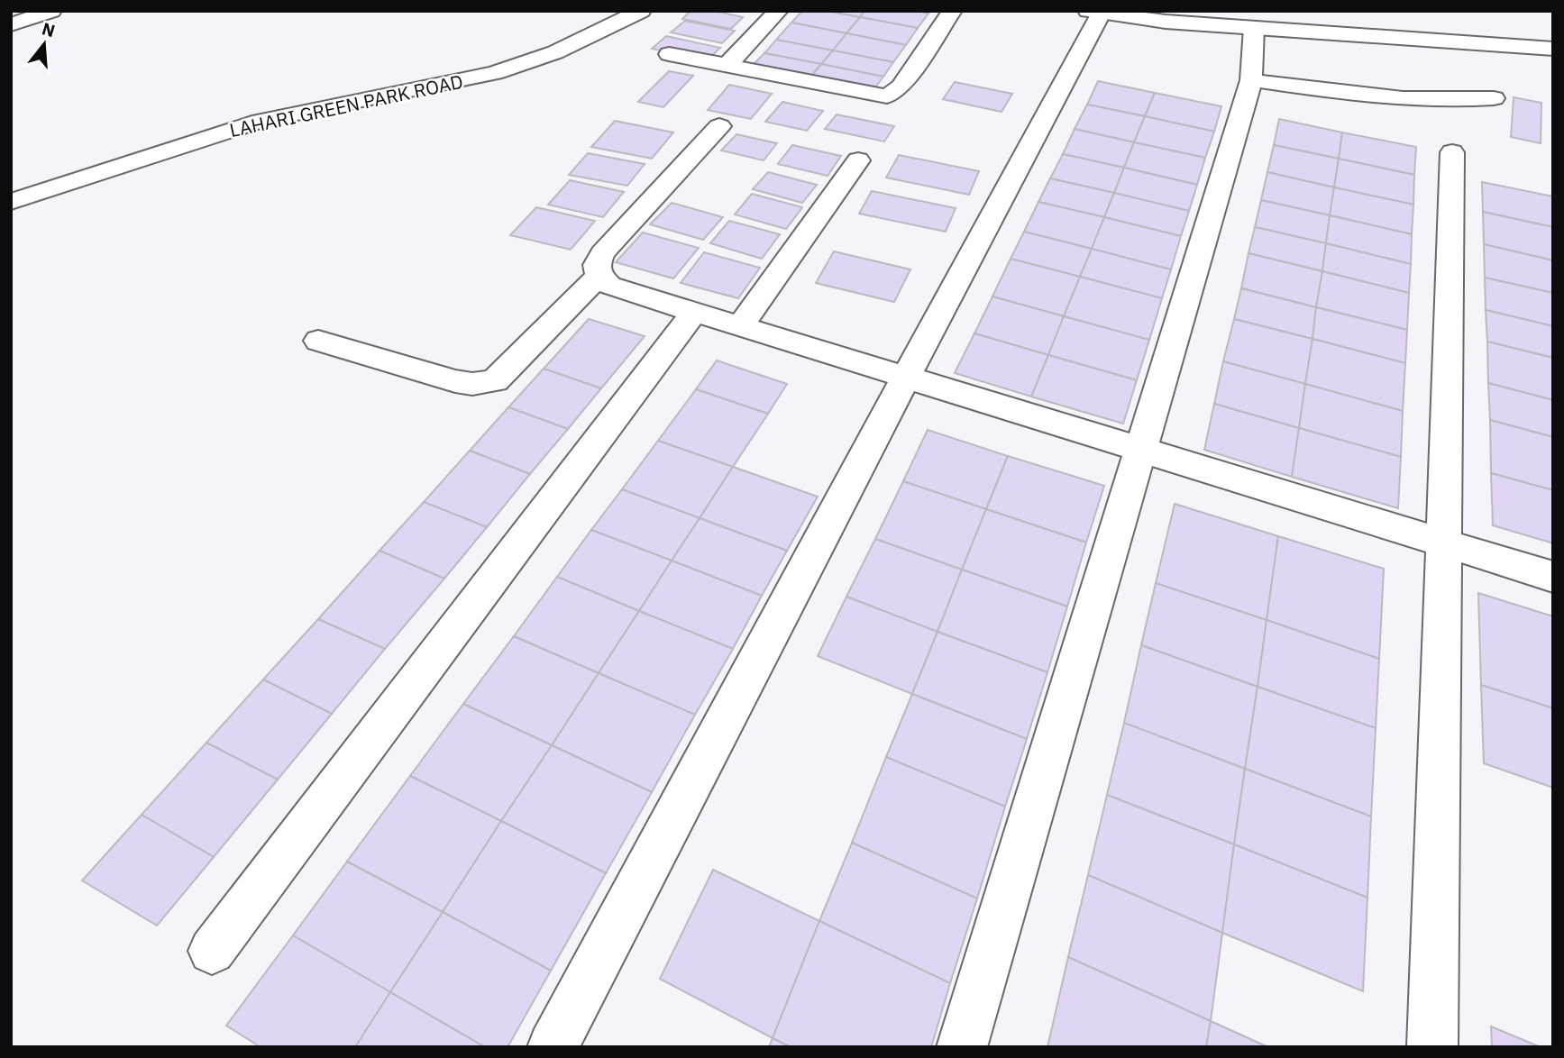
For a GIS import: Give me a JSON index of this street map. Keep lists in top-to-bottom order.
{
  "streets": {
    "street": ["LAHARI GREEN PARK ROAD"]
  },
  "north": "top"
}
